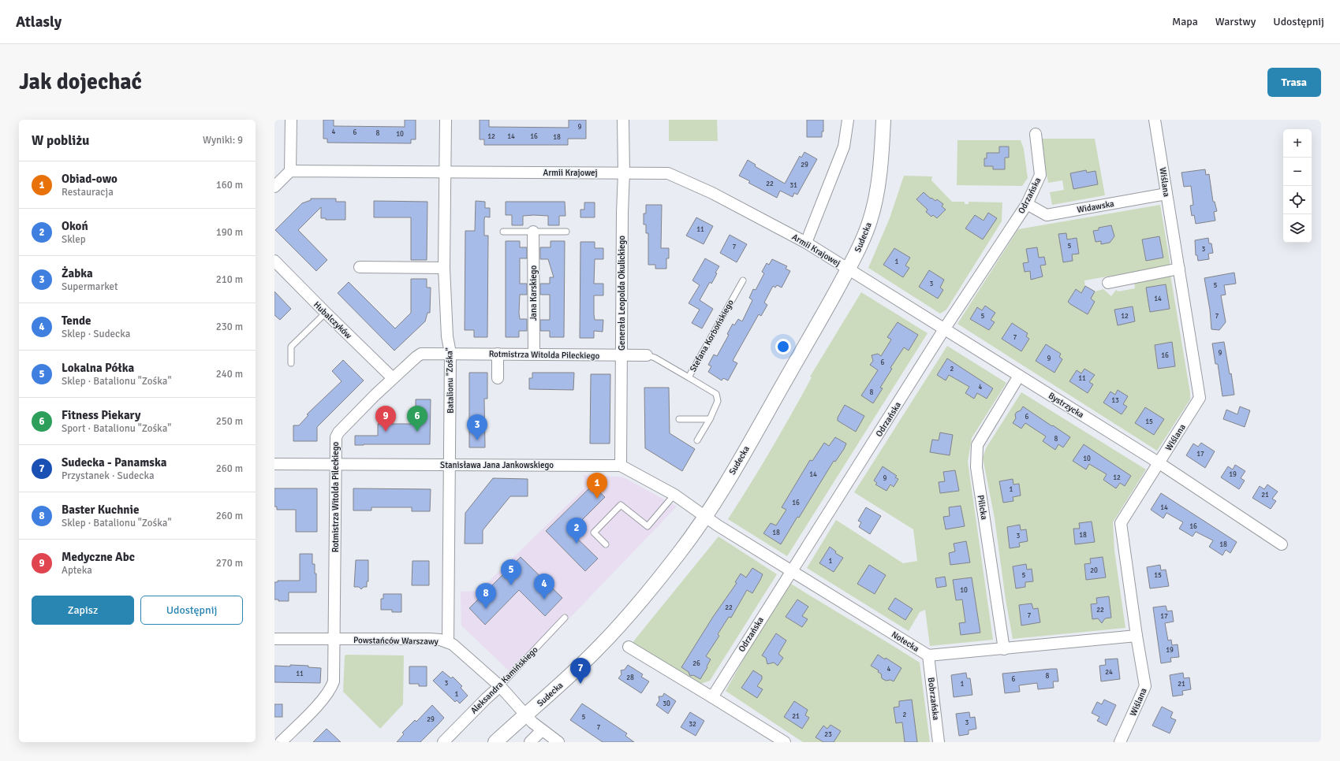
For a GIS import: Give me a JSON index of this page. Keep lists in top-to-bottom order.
{
  "streets": {
    "street": [
      "Armii Krajowej",
      "Wiślana",
      "Odrzańska",
      "Widawska",
      "Sudecka",
      "Jana Karskiego",
      "Generała Leopolda Okulickiego",
      "Hubalczyków",
      "Stefana Korbońskiego",
      "Rotmistrza Witolda Pileckiego",
      "Batalionu \"Zośka\"",
      "Bystrzycka",
      "Stanisława Jana Jankowskiego",
      "Pilicka",
      "Powstańców Warszawy",
      "Notecka",
      "Aleksandra Kamińskiego",
      "Bobrzańska"
    ]
  },
  "crossings": [
    ["Armii Krajowej", "Sudecka"],
    ["Armii Krajowej", "Generała Leopolda Okulickiego"],
    ["Armii Krajowej", "Batalionu \"Zośka\""],
    ["Armii Krajowej", "Bystrzycka"],
    ["Wiślana", "Widawska"],
    ["Wiślana", "Bystrzycka"],
    ["Wiślana", "Notecka"],
    ["Odrzańska", "Widawska"],
    ["Odrzańska", "Bystrzycka"],
    ["Odrzańska", "Notecka"],
    ["Sudecka", "Bystrzycka"],
    ["Sudecka", "Stanisława Jana Jankowskiego"],
    ["Sudecka", "Powstańców Warszawy"],
    ["Sudecka", "Notecka"],
    ["Jana Karskiego", "Rotmistrza Witolda Pileckiego"],
    ["Generała Leopolda Okulickiego", "Stefana Korbońskiego"],
    ["Generała Leopolda Okulickiego", "Rotmistrza Witolda Pileckiego"],
    ["Generała Leopolda Okulickiego", "Stanisława Jana Jankowskiego"],
    ["Hubalczyków", "Rotmistrza Witolda Pileckiego"],
    ["Stefana Korbońskiego", "Rotmistrza Witolda Pileckiego"],
    ["Rotmistrza Witolda Pileckiego", "Batalionu \"Zośka\""],
    ["Rotmistrza Witolda Pileckiego", "Stanisława Jana Jankowskiego"],
    ["Rotmistrza Witolda Pileckiego", "Powstańców Warszawy"],
    ["Batalionu \"Zośka\"", "Stanisława Jana Jankowskiego"],
    ["Batalionu \"Zośka\"", "Powstańców Warszawy"],
    ["Bystrzycka", "Pilicka"],
    ["Stanisława Jana Jankowskiego", "Notecka"],
    ["Pilicka", "Notecka"],
    ["Powstańców Warszawy", "Aleksandra Kamińskiego"],
    ["Notecka", "Bobrzańska"]
  ],
  "house_numbers": [
    "9",
    "4",
    "6",
    "8",
    "10",
    "12",
    "14",
    "16",
    "18",
    "29",
    "22",
    "31",
    "11",
    "5",
    "7",
    "3",
    "1",
    "3",
    "5",
    "14",
    "5",
    "12",
    "7",
    "7",
    "9",
    "16",
    "9",
    "6",
    "2",
    "11",
    "4",
    "8",
    "13",
    "6",
    "15",
    "8",
    "17",
    "10",
    "14",
    "19",
    "12",
    "9",
    "1",
    "21",
    "16",
    "14",
    "16",
    "18",
    "18",
    "3",
    "18",
    "1",
    "20",
    "5",
    "15",
    "10",
    "22",
    "22",
    "7",
    "17",
    "19",
    "26",
    "4",
    "24",
    "11",
    "8",
    "28",
    "6",
    "3",
    "1",
    "21",
    "1",
    "30",
    "2",
    "21",
    "5",
    "29",
    "3",
    "32",
    "7",
    "23"
  ],
  "page": {
    "header": "Atlasly",
    "nav": ["Mapa", "Warstwy", "Udostępnij"],
    "buttons": [
      "Trasa",
      ["Zapisz", "Udostępnij"]
    ],
    "title": "Jak dojechać",
    "heading": ["W pobliżu", "Wyniki: 9"],
    "map_buttons": ["+", "−"],
    "list": [
      {
        "mark": "1",
        "name": "Obiad-owo",
        "note": "Restauracja",
        "value": "160 m"
      },
      {
        "mark": "2",
        "name": "Okoń",
        "note": "Sklep",
        "value": "190 m"
      },
      {
        "mark": "3",
        "name": "Żabka",
        "note": "Supermarket",
        "value": "210 m"
      },
      {
        "mark": "4",
        "name": "Tende",
        "note": "Sklep · Sudecka",
        "value": "230 m"
      },
      {
        "mark": "5",
        "name": "Lokalna Półka",
        "note": "Sklep · Batalionu \"Zośka\"",
        "value": "240 m"
      },
      {
        "mark": "6",
        "name": "Fitness Piekary",
        "note": "Sport · Batalionu \"Zośka\"",
        "value": "250 m"
      },
      {
        "mark": "7",
        "name": "Sudecka - Panamska",
        "note": "Przystanek · Sudecka",
        "value": "260 m"
      },
      {
        "mark": "8",
        "name": "Baster Kuchnie",
        "note": "Sklep · Batalionu \"Zośka\"",
        "value": "260 m"
      },
      {
        "mark": "9",
        "name": "Medyczne Abc",
        "note": "Apteka",
        "value": "270 m"
      }
    ],
    "pins": [
      "6",
      "9",
      "3",
      "1",
      "2",
      "5",
      "4",
      "8",
      "7"
    ]
  }
}
